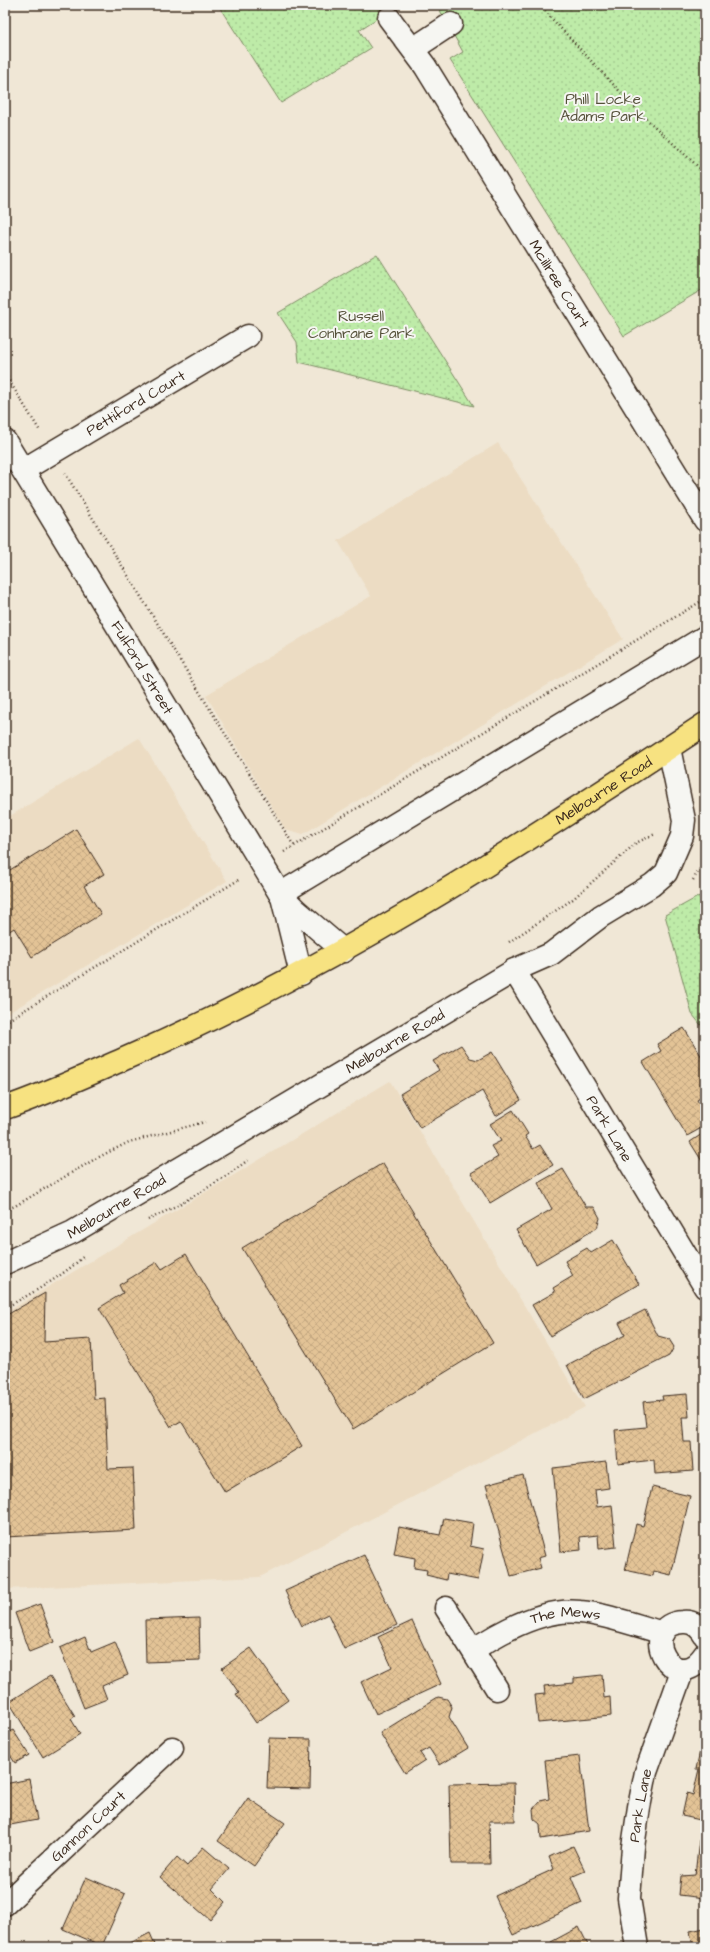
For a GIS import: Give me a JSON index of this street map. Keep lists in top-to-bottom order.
{
  "streets": {
    "main road": ["Melbourne Road"],
    "street": [
      "Mcillree Court",
      "Pettiford Court",
      "Fulford Street",
      "Park Lane",
      "The Mews",
      "Gannon Court"
    ]
  },
  "crossings": [
    ["Pettiford Court", "Fulford Street"],
    ["Fulford Street", "Melbourne Road"],
    ["Melbourne Road", "Park Lane"]
  ],
  "parks": ["Phill Locke Adams Park", "Russell Conhrane Park"]
}
